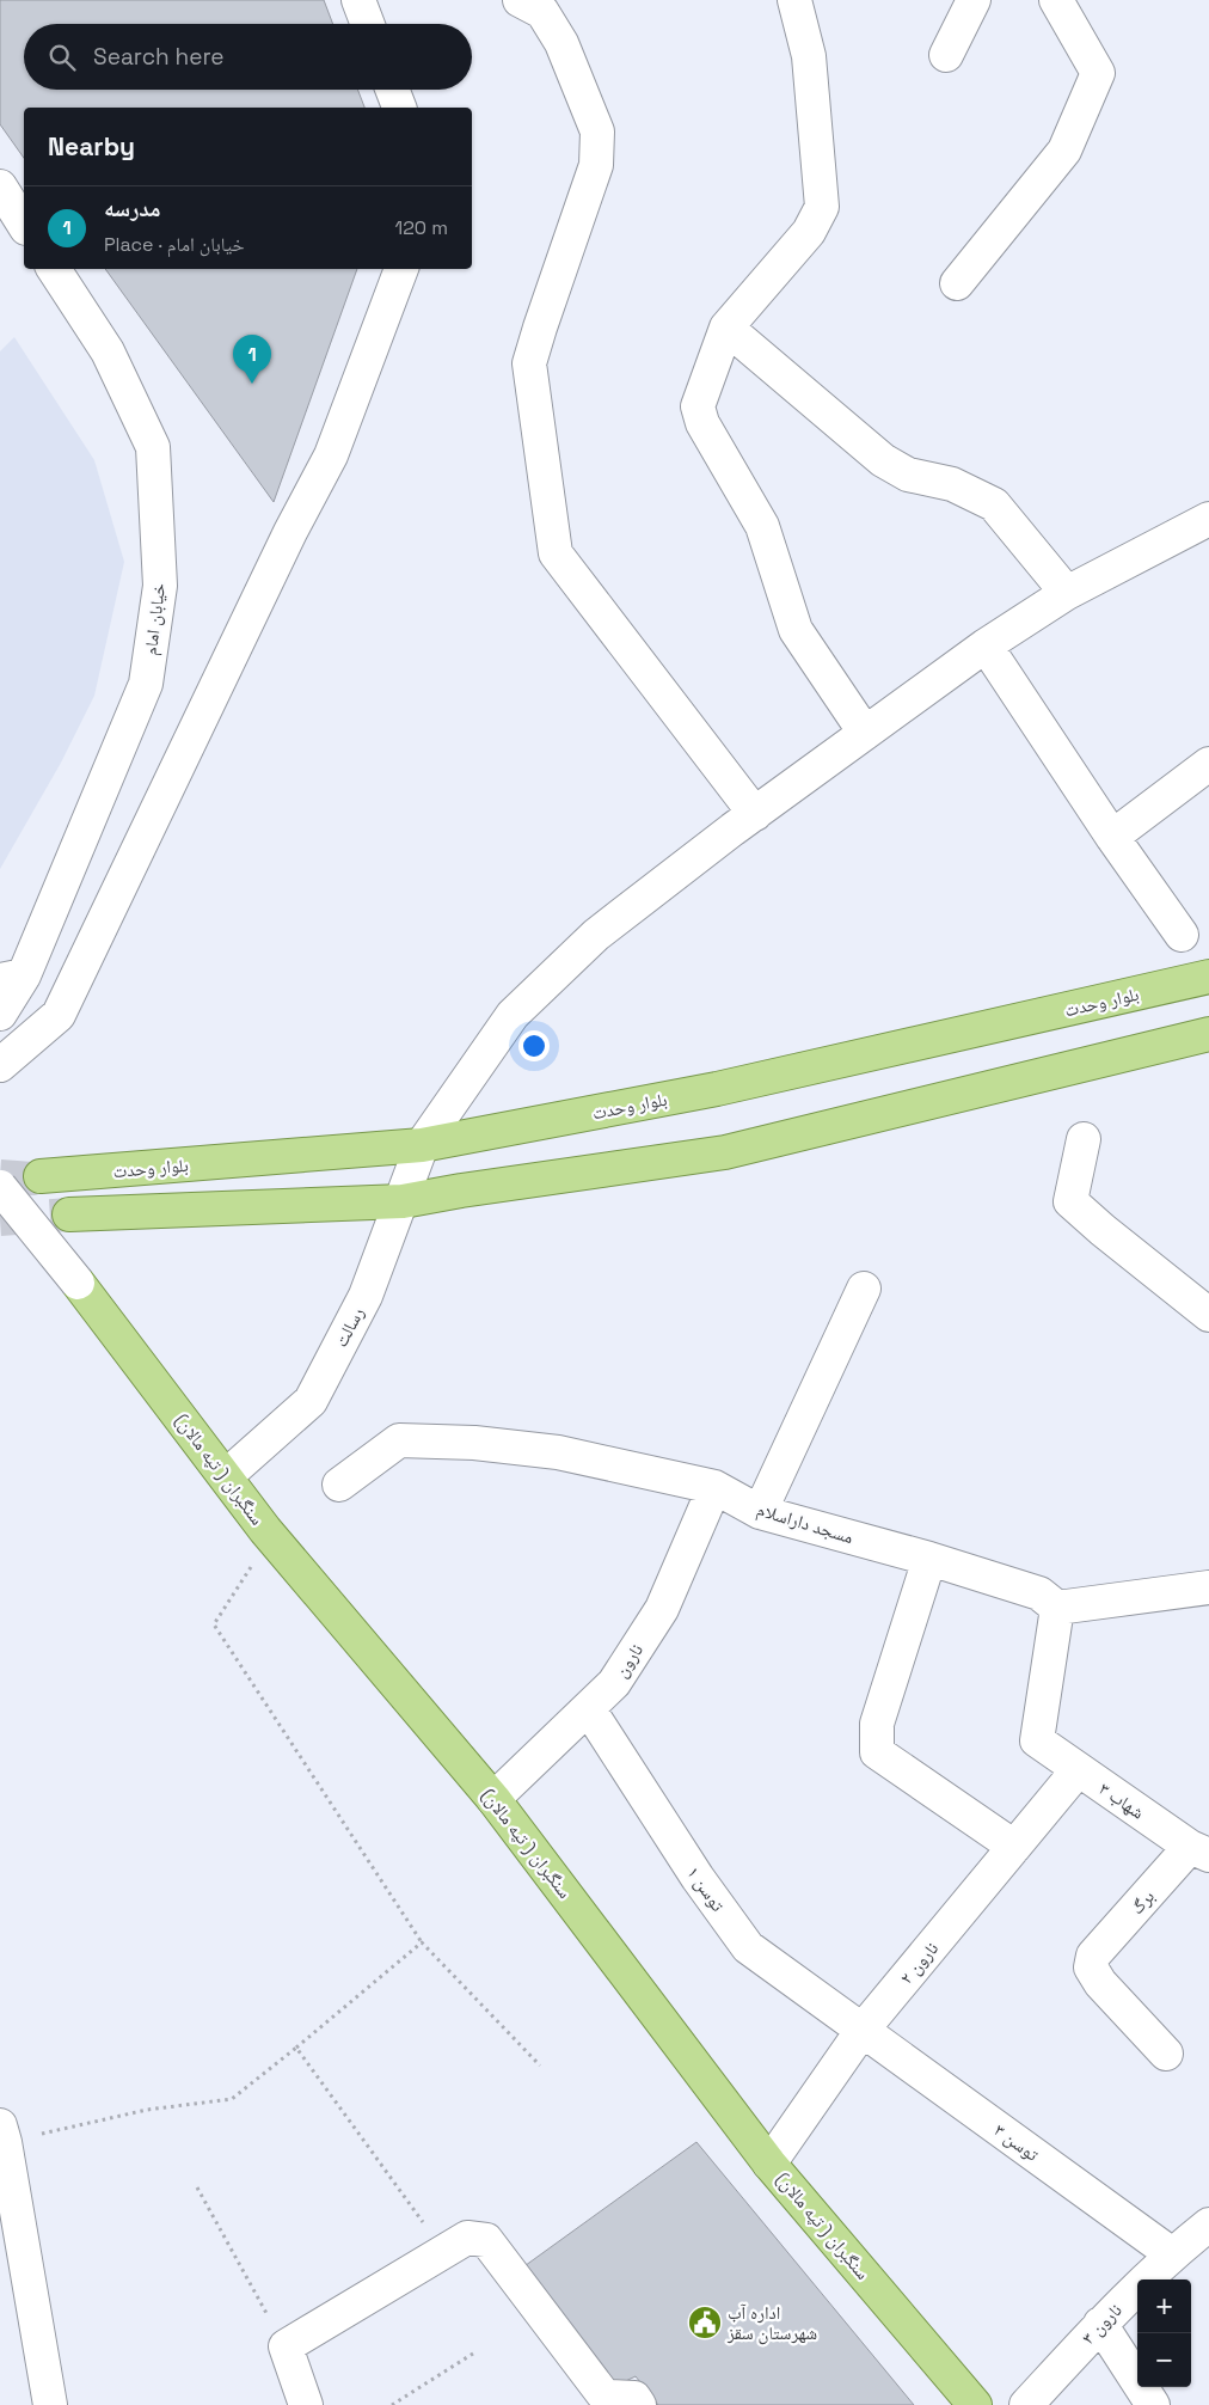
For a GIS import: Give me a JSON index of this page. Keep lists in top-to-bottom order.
{
  "streets": {
    "main road": ["بلوار وحدت", "سنگبران ( تپه مالان)"],
    "street": [
      "خیابان امام",
      "رسالت",
      "مسجد داراسلام",
      "نارون",
      "شهاب ۳",
      "توسن ۱",
      "برگ",
      "نارون ۲",
      "توسن ۳",
      "نارون ۳"
    ]
  },
  "crossings": [
    ["بلوار وحدت", "رسالت"],
    ["رسالت", "سنگبران ( تپه مالان)"],
    ["سنگبران ( تپه مالان)", "نارون"],
    ["سنگبران ( تپه مالان)", "نارون ۲"],
    ["مسجد داراسلام", "نارون"],
    ["مسجد داراسلام", "شهاب ۳"],
    ["نارون", "توسن ۱"],
    ["شهاب ۳", "برگ"],
    ["شهاب ۳", "نارون ۲"],
    ["توسن ۱", "نارون ۲"],
    ["توسن ۱", "توسن ۳"],
    ["نارون ۲", "توسن ۳"],
    ["توسن ۳", "نارون ۳"]
  ],
  "places": {
    "public building": ["اداره آب شهرستان سقز"]
  },
  "page": {
    "search": "Search here",
    "heading": "Nearby",
    "list": [
      {
        "mark": "1",
        "name": "مدرسه",
        "note": "Place · خیابان امام",
        "value": "120 m"
      }
    ],
    "pins": "1",
    "map_buttons": ["+", "−"]
  }
}
